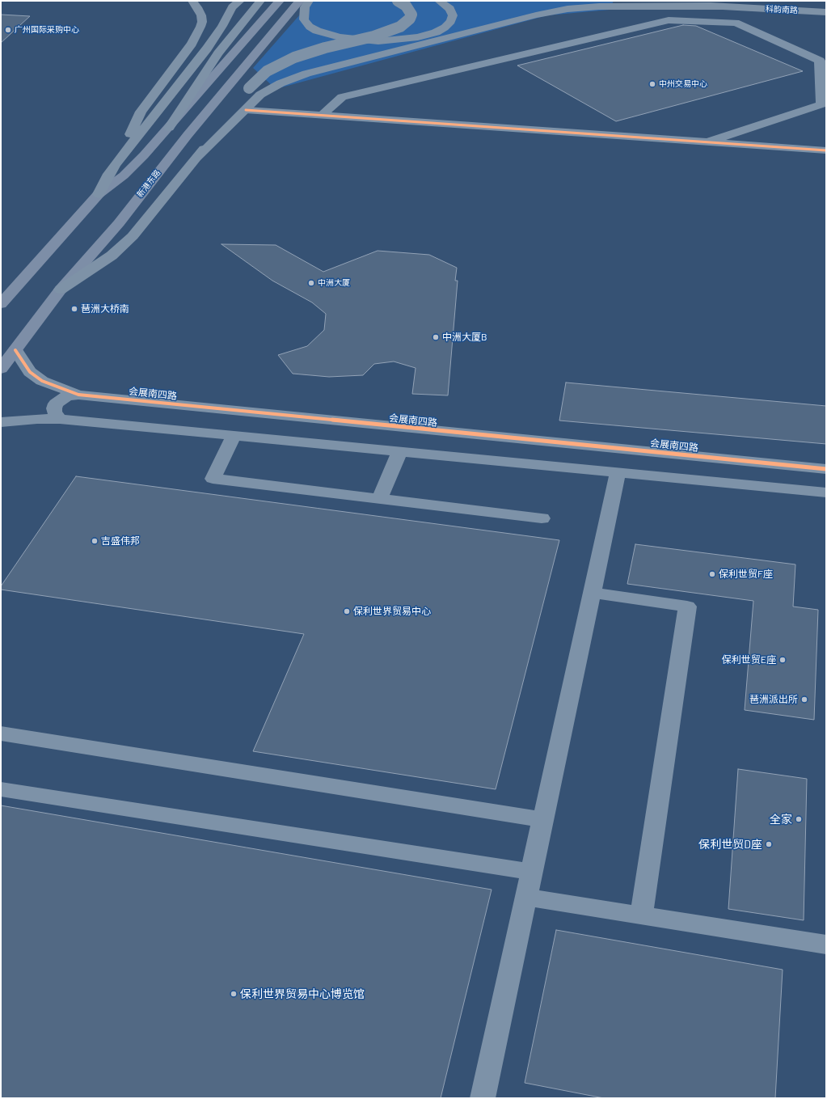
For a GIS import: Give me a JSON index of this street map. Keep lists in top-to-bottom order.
{
  "streets": {
    "highway": ["科韵南路"],
    "main road": ["新港东路"],
    "street": ["会展南四路"]
  },
  "crossings": [
    ["新港东路", "会展南四路"]
  ],
  "places": [
    "广州国际采购中心",
    "中州交易中心",
    "中洲大厦",
    "琶洲大桥南",
    "中洲大厦B",
    "吉盛伟邦",
    "保利世贸F座",
    "保利世界贸易中心",
    "保利世贸E座",
    "琶洲派出所",
    "全家",
    "保利世贸D座",
    "保利世界贸易中心博览馆"
  ]
}
